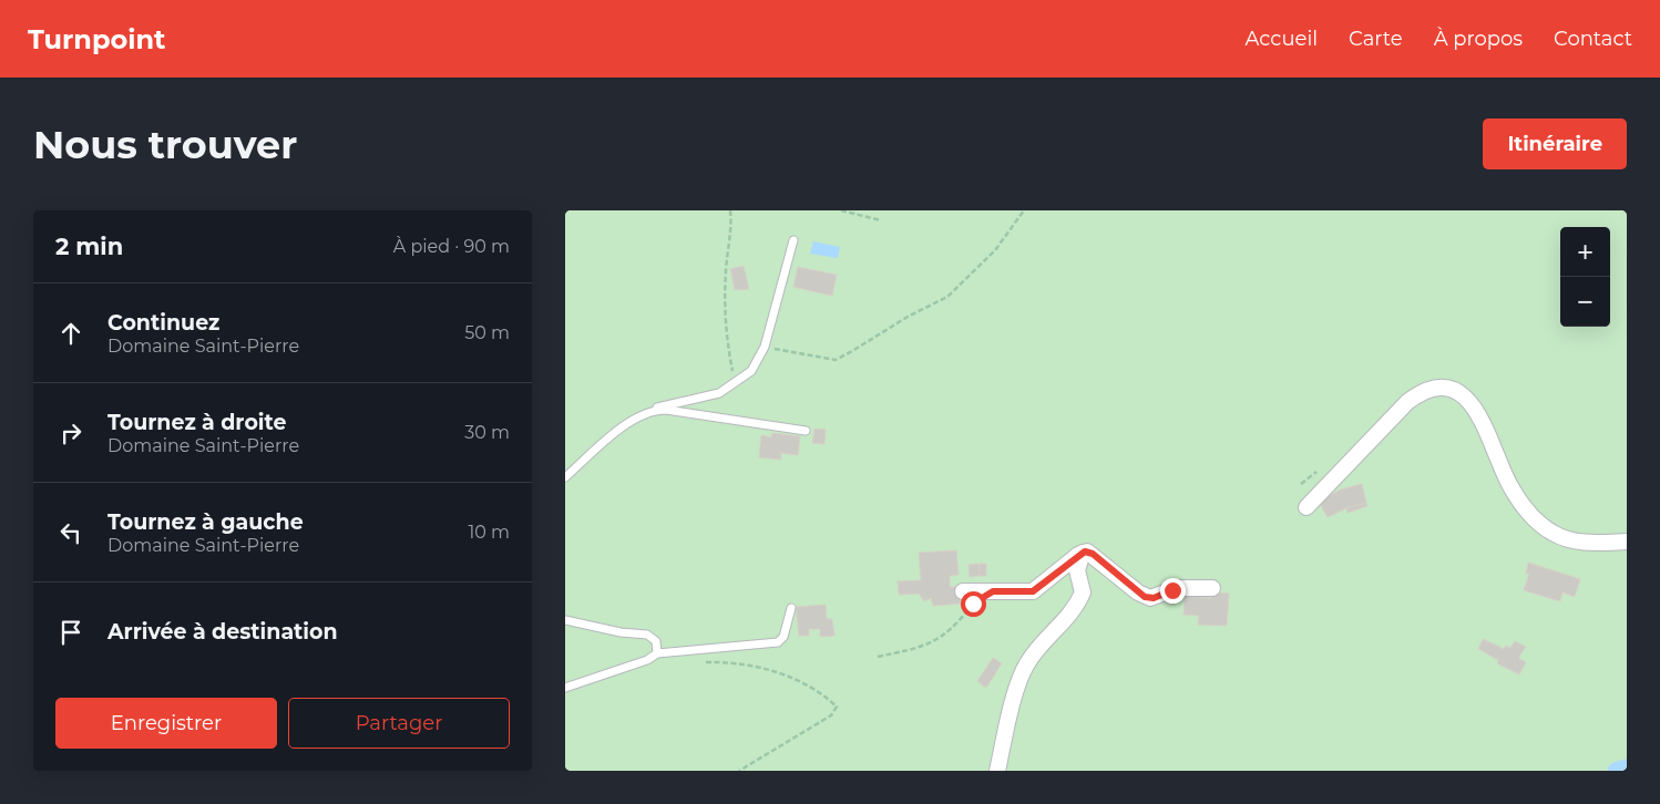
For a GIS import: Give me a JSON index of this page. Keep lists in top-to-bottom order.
{
  "page": {
    "header": "Turnpoint",
    "nav": [
      "Accueil",
      "Carte",
      "À propos",
      "Contact"
    ],
    "buttons": [
      "Itinéraire",
      ["Enregistrer", "Partager"]
    ],
    "title": "Nous trouver",
    "heading": ["2 min", "À pied · 90 m"],
    "map_buttons": ["+", "−"],
    "list": [
      ["Continuez", "Domaine Saint-Pierre", "50 m"],
      ["Tournez à droite", "Domaine Saint-Pierre", "30 m"],
      ["Tournez à gauche", "Domaine Saint-Pierre", "10 m"],
      "Arrivée à destination"
    ]
  }
}
